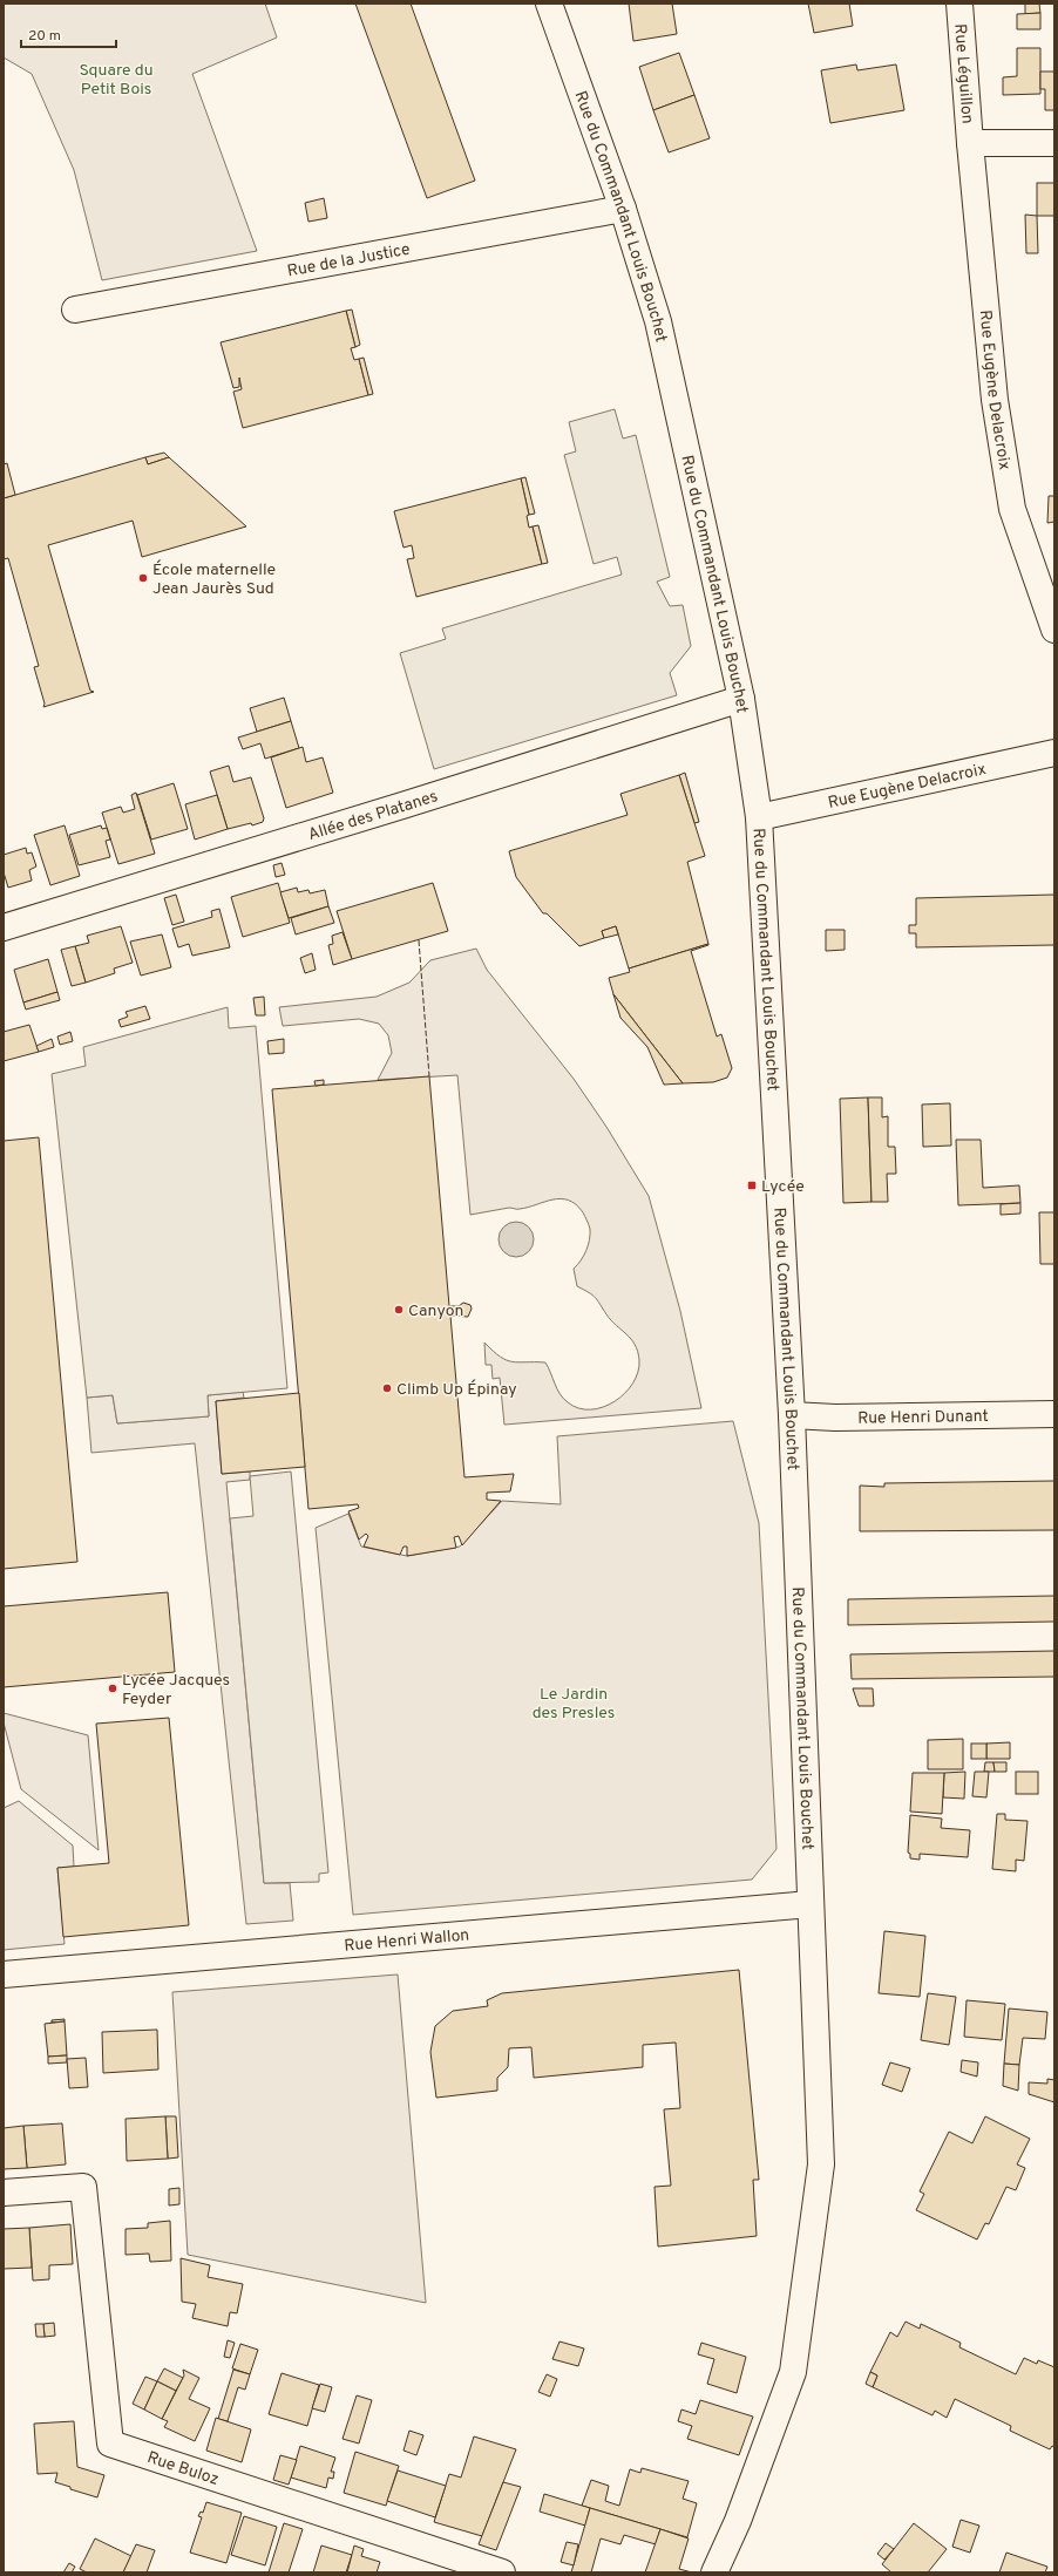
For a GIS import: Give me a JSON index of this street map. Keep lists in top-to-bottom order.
{
  "streets": {
    "street": [
      "Rue Léguillon",
      "Rue du Commandant Louis Bouchet",
      "Rue de la Justice",
      "Rue Eugène Delacroix",
      "Allée des Platanes",
      "Rue Henri Dunant",
      "Rue Henri Wallon",
      "Rue Buloz"
    ]
  },
  "crossings": [
    ["Rue Léguillon", "Rue Eugène Delacroix"],
    ["Rue du Commandant Louis Bouchet", "Rue de la Justice"],
    ["Rue du Commandant Louis Bouchet", "Rue Eugène Delacroix"],
    ["Rue du Commandant Louis Bouchet", "Allée des Platanes"],
    ["Rue du Commandant Louis Bouchet", "Rue Henri Dunant"],
    ["Rue du Commandant Louis Bouchet", "Rue Henri Wallon"]
  ],
  "parks": ["Square du Petit Bois", "Le Jardin des Presles"],
  "places": {
    "other": [
      "École maternelle Jean Jaurès Sud",
      "Canyon",
      "Climb Up Épinay",
      "Lycée Jacques Feyder"
    ],
    "transit": ["Lycée"]
  },
  "scale_bar": "20 m"
}
